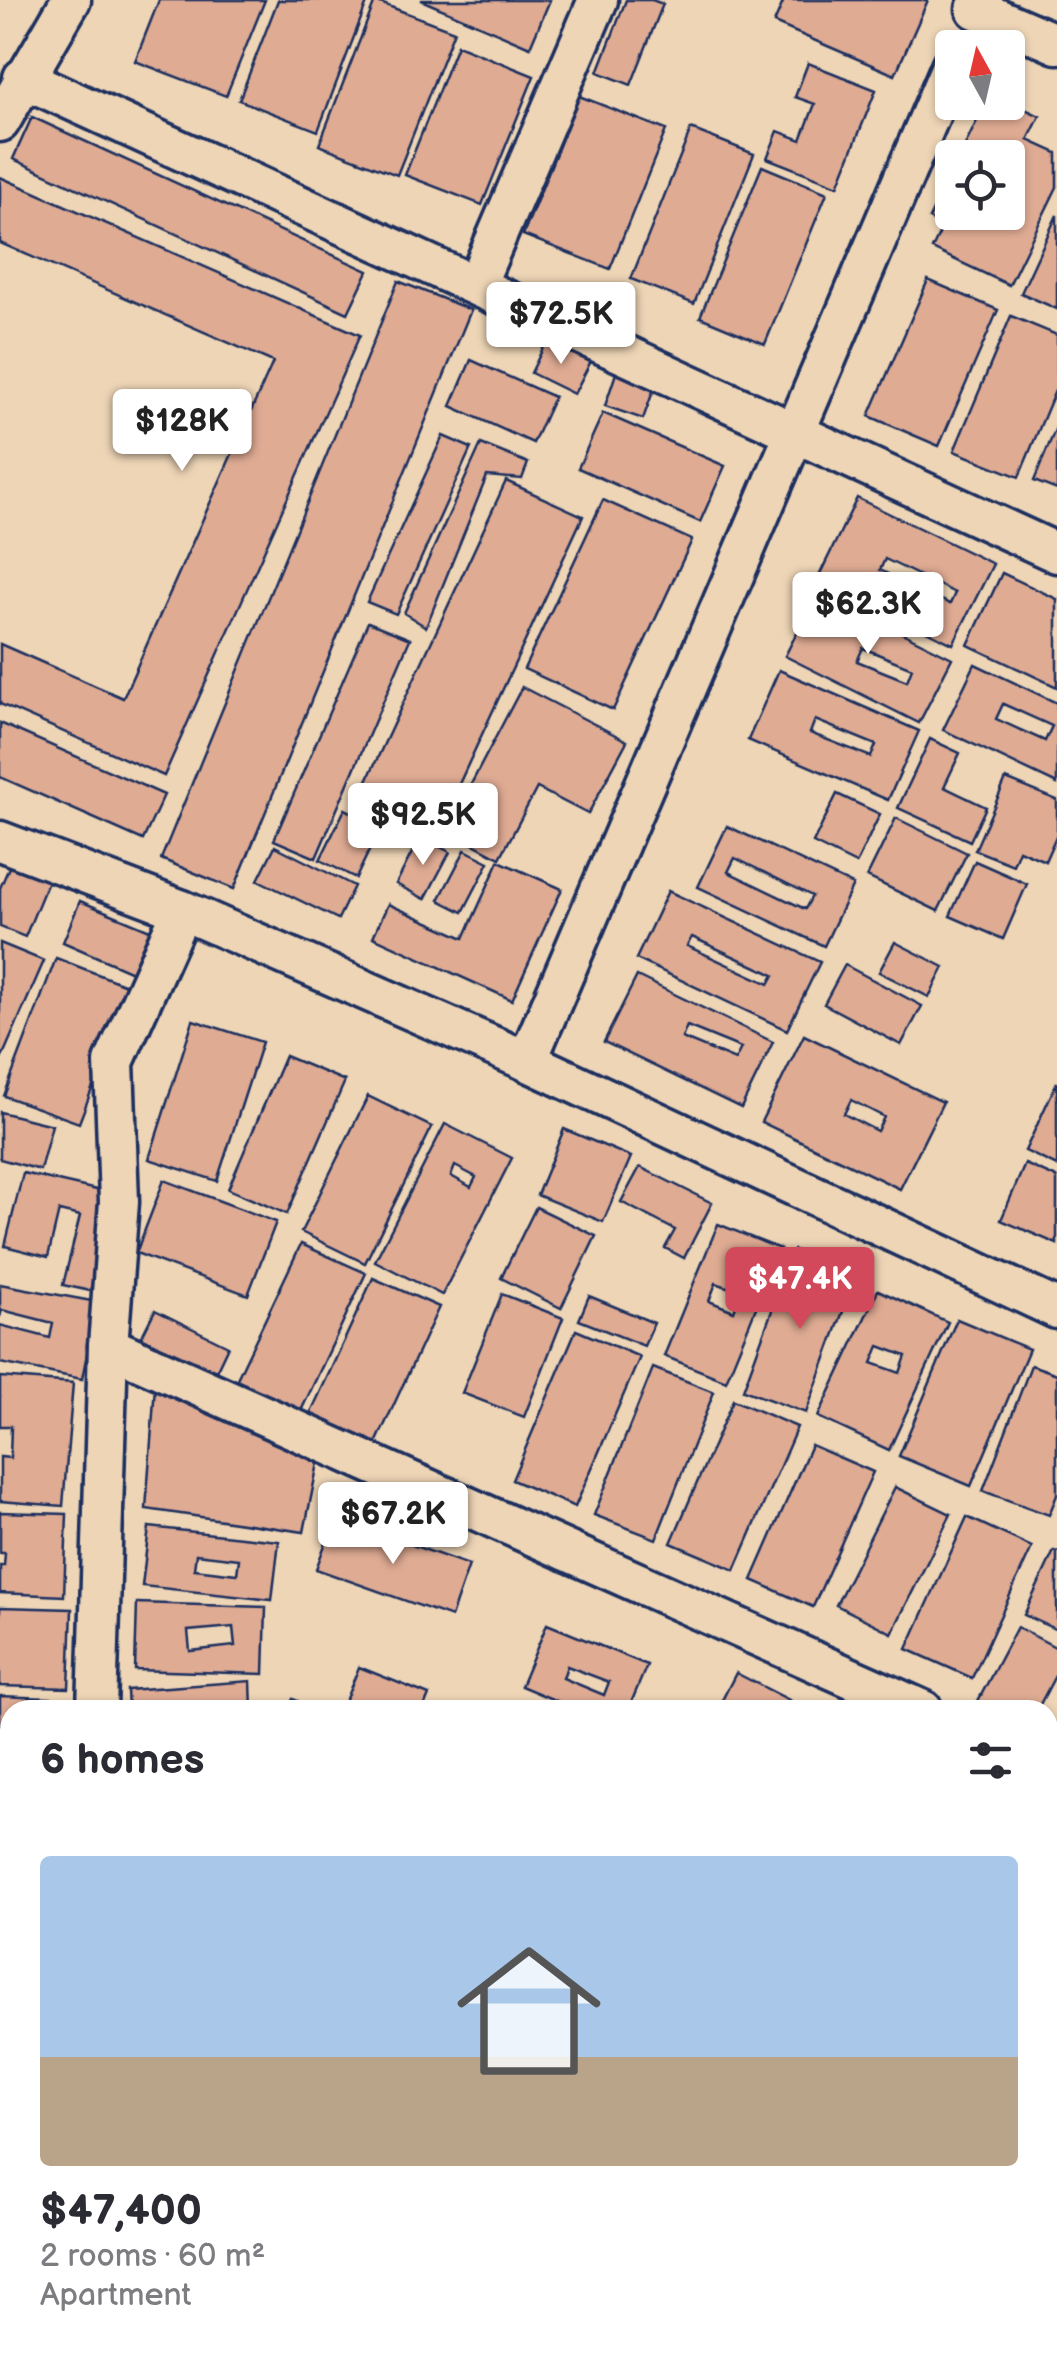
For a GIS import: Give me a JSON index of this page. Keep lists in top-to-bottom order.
{
  "north": "top",
  "page": {
    "price": [
      "$72.5K",
      "$128K",
      "$62.3K",
      "$92.5K",
      "$47.4K",
      "$67.2K"
    ],
    "heading": "6 homes",
    "list": [
      {
        "name": "$47,400",
        "note": "2 rooms · 60 m² · Apartment"
      }
    ]
  }
}
